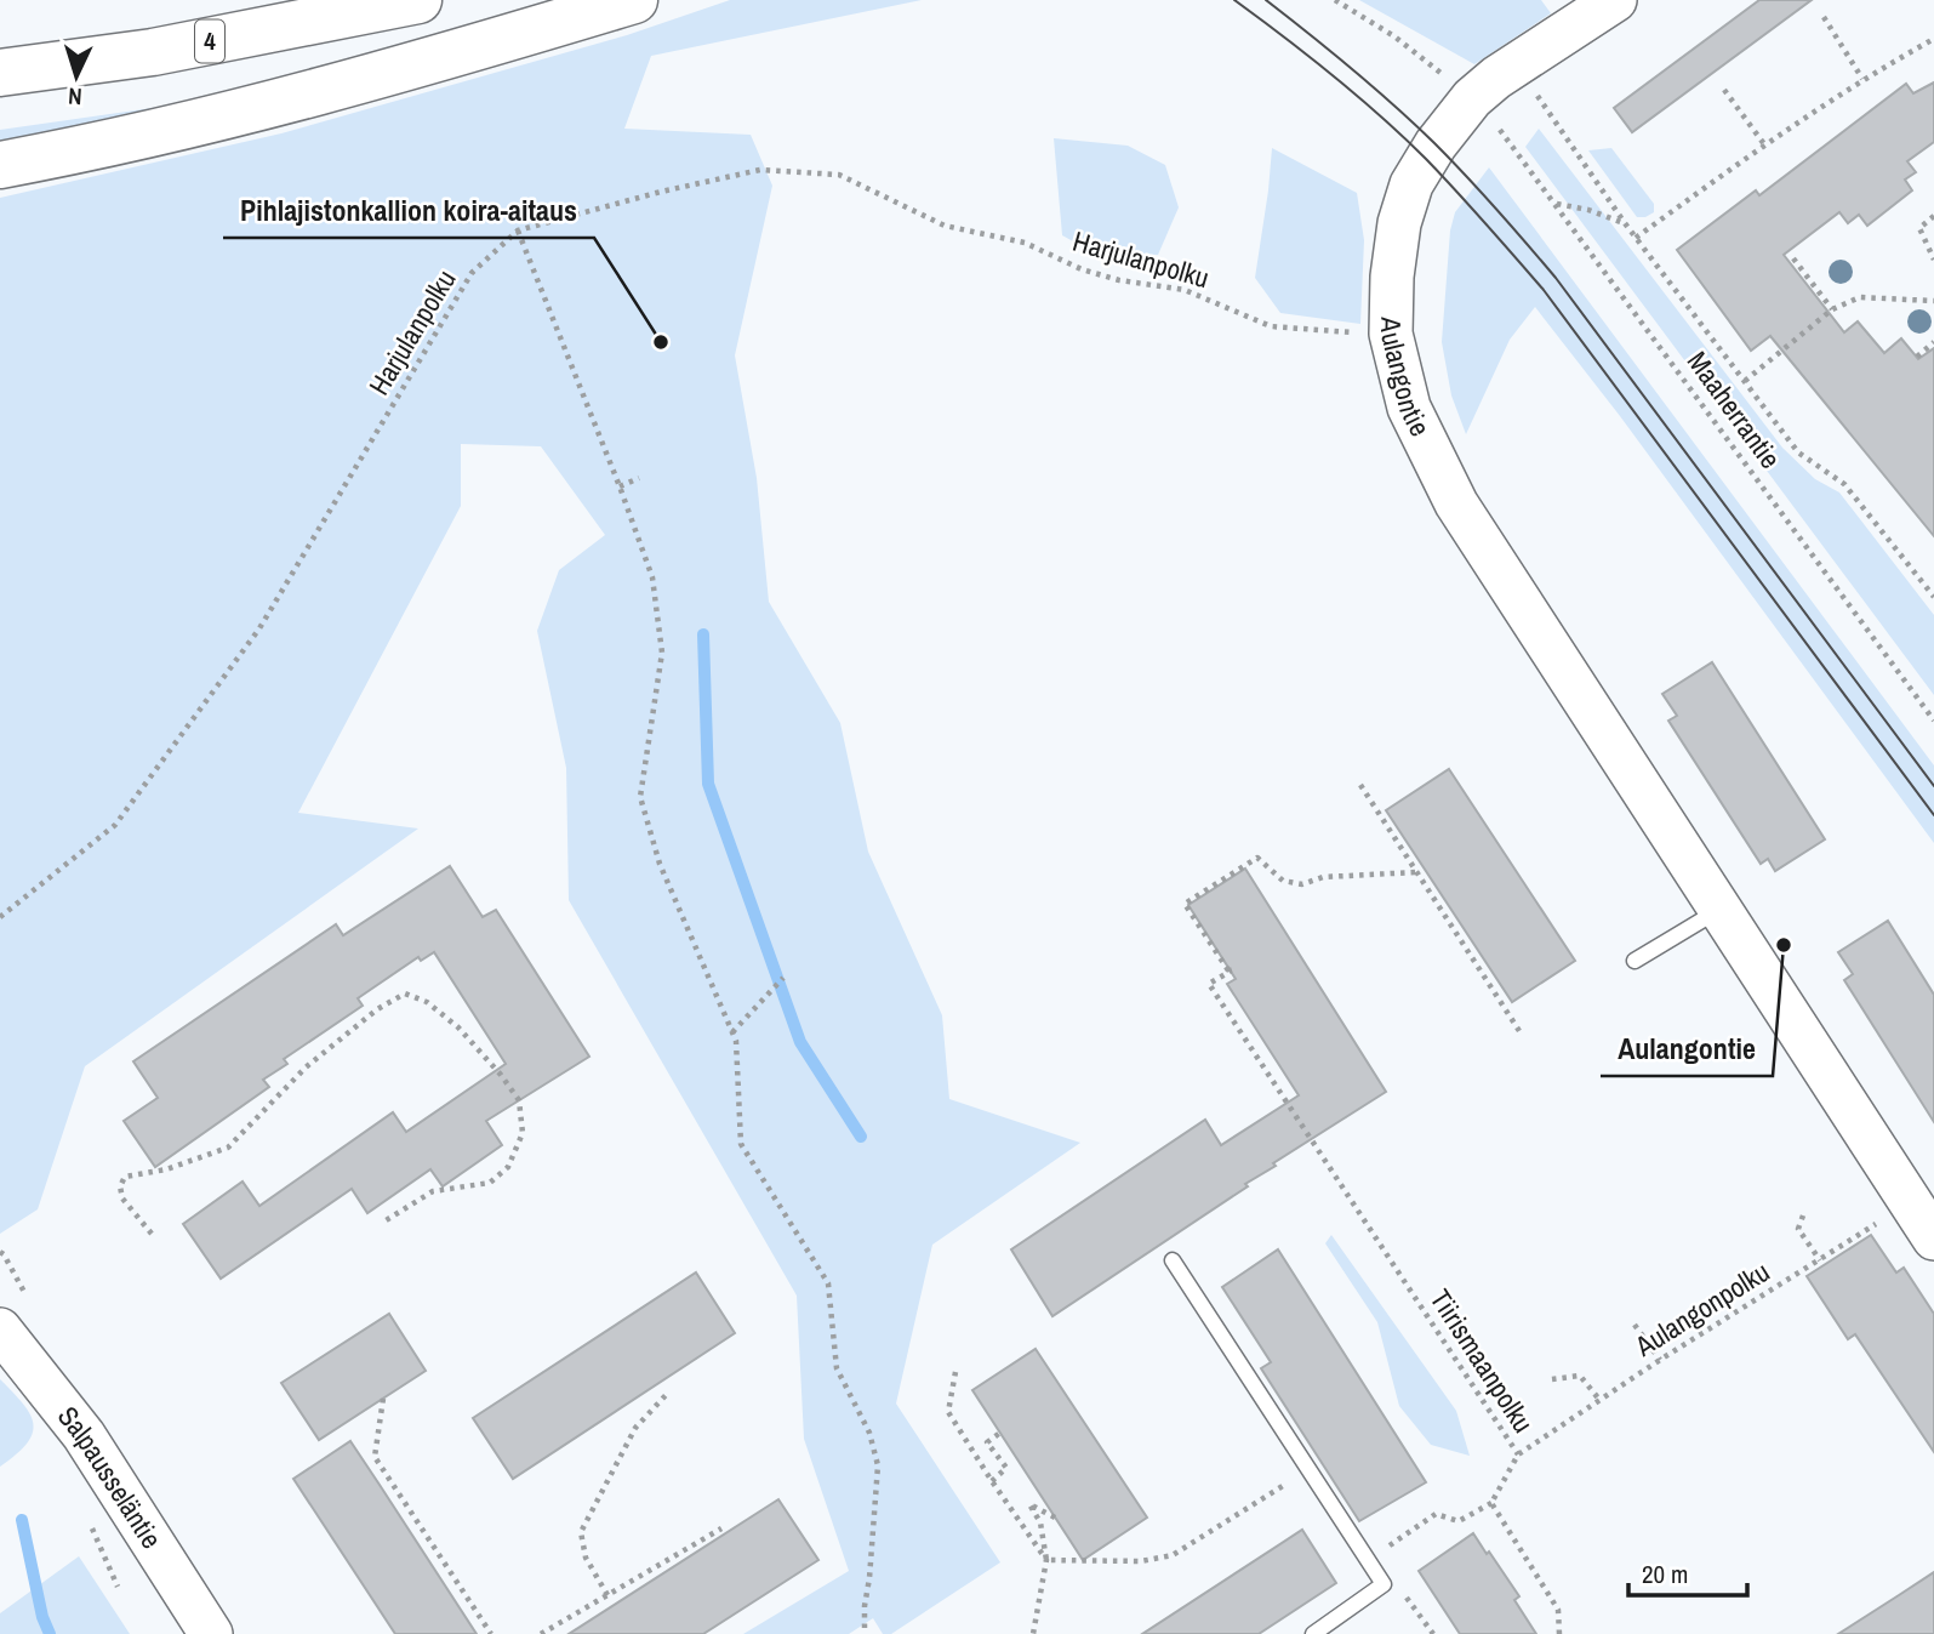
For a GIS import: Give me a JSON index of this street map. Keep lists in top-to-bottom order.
{
  "streets": {
    "highway": ["4"],
    "street": ["Aulangontie", "Salpausseläntie"],
    "path": [
      "Harjulanpolku",
      "Maaherrantie",
      "Aulangonpolku",
      "Tiirismaanpolku"
    ]
  },
  "crossings": [
    ["Aulangontie", "Maaherrantie"],
    ["Aulangontie", "Aulangonpolku"],
    ["Aulangonpolku", "Tiirismaanpolku"]
  ],
  "places": ["Pihlajistonkallion koira-aitaus", "Aulangontie"],
  "scale_bar": "20 m",
  "north": "bottom"
}
